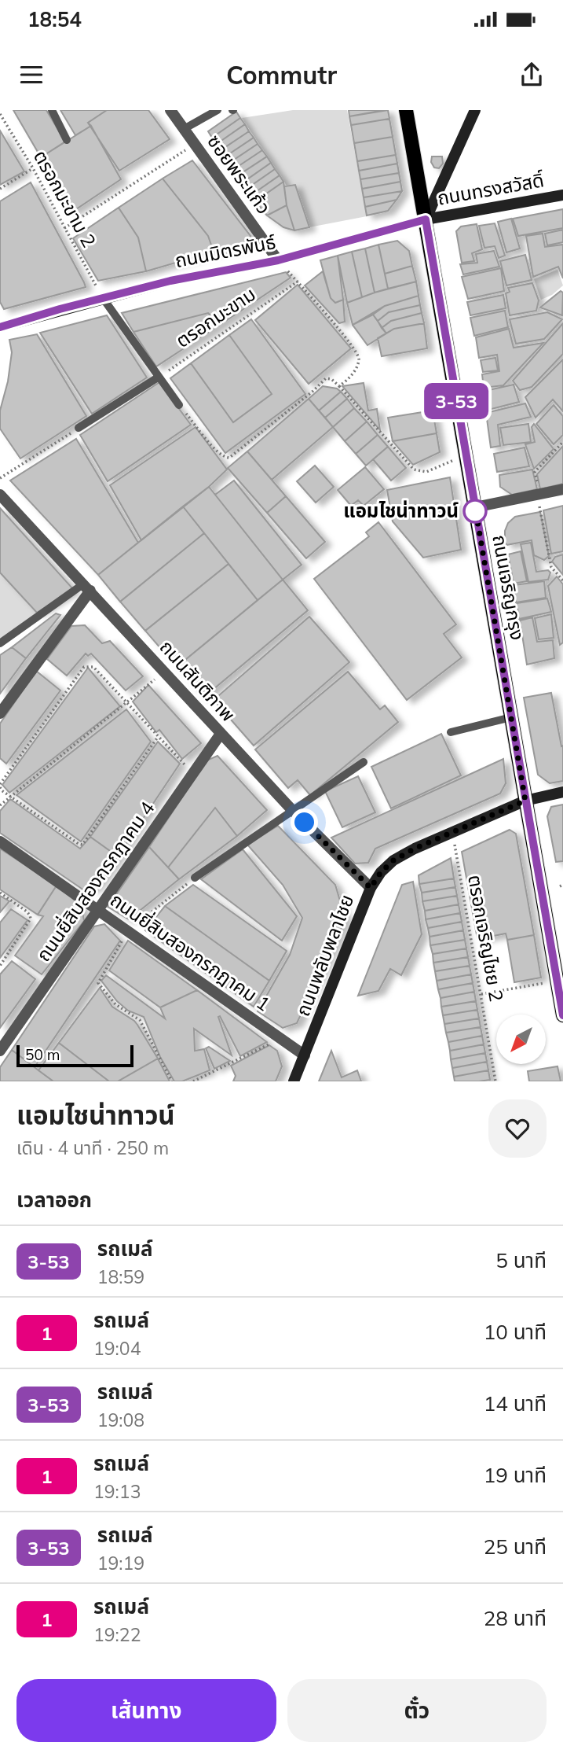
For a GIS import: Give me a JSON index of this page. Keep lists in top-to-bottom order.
{
  "streets": {
    "main road": ["ถนนเจริญกรุง"],
    "street": [
      "ซอยพระแก้ว",
      "ถนนทรงสวัสดิ์",
      "ถนนมิตรพันธ์",
      "ถนนสันติภาพ",
      "ถนนยี่สิบสองกรกฎาคม 4",
      "ถนนยี่สิบสองกรกฎาคม 1",
      "ถนนพลับพลาไชย"
    ],
    "path": ["ตรอกมะขาม 2", "ตรอกมะขาม", "ตรอกเจริญไชย 2"]
  },
  "crossings": [
    ["ซอยพระแก้ว", "ถนนมิตรพันธ์"],
    ["ถนนทรงสวัสดิ์", "ถนนมิตรพันธ์"],
    ["ถนนทรงสวัสดิ์", "ถนนเจริญกรุง"],
    ["ตรอกมะขาม 2", "ถนนมิตรพันธ์"],
    ["ถนนมิตรพันธ์", "ถนนเจริญกรุง"],
    ["ถนนเจริญกรุง", "ถนนพลับพลาไชย"],
    ["ถนนสันติภาพ", "ถนนยี่สิบสองกรกฎาคม 4"],
    ["ถนนสันติภาพ", "ถนนพลับพลาไชย"],
    ["ถนนยี่สิบสองกรกฎาคม 4", "ถนนยี่สิบสองกรกฎาคม 1"],
    ["ตรอกเจริญไชย 2", "ถนนพลับพลาไชย"],
    ["ถนนยี่สิบสองกรกฎาคม 1", "ถนนพลับพลาไชย"]
  ],
  "places": ["แอมไชน่าทาวน์"],
  "lines": ["bus line 3-53"],
  "scale_bar": "50 m",
  "north": "bottom left",
  "page": {
    "status": "18:54",
    "header": "Commutr",
    "on_map": "3-53",
    "scale": "50 m",
    "heading": [
      ["แอมไชน่าทาวน์", "เดิน · 4 นาที · 250 m"],
      "เวลาออก"
    ],
    "list": [
      {
        "mark": "3-53",
        "name": "รถเมล์",
        "note": "18:59",
        "value": "5 นาที"
      },
      {
        "mark": "1",
        "name": "รถเมล์",
        "note": "19:04",
        "value": "10 นาที"
      },
      {
        "mark": "3-53",
        "name": "รถเมล์",
        "note": "19:08",
        "value": "14 นาที"
      },
      {
        "mark": "1",
        "name": "รถเมล์",
        "note": "19:13",
        "value": "19 นาที"
      },
      {
        "mark": "3-53",
        "name": "รถเมล์",
        "note": "19:19",
        "value": "25 นาที"
      },
      {
        "mark": "1",
        "name": "รถเมล์",
        "note": "19:22",
        "value": "28 นาที"
      }
    ],
    "buttons": ["เส้นทาง", "ตั๋ว"]
  }
}
